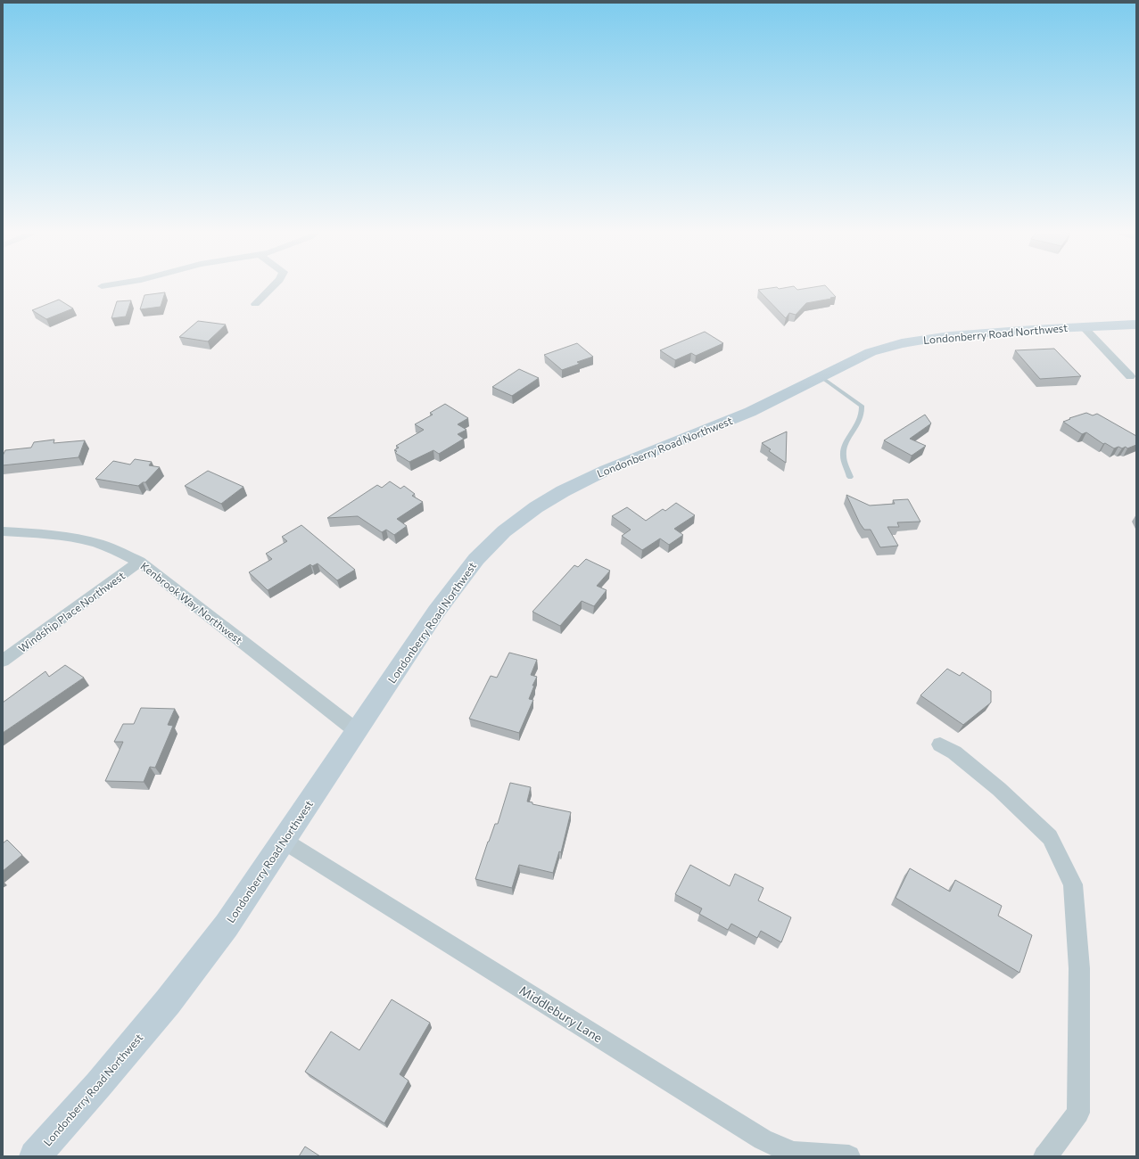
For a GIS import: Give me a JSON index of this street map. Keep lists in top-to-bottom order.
{
  "streets": {
    "street": [
      "Londonberry Road Northwest",
      "Kenbrook Way Northwest",
      "Windship Place Northwest",
      "Middlebury Lane"
    ]
  },
  "crossings": [
    ["Londonberry Road Northwest", "Kenbrook Way Northwest"],
    ["Londonberry Road Northwest", "Middlebury Lane"],
    ["Kenbrook Way Northwest", "Windship Place Northwest"]
  ]
}
